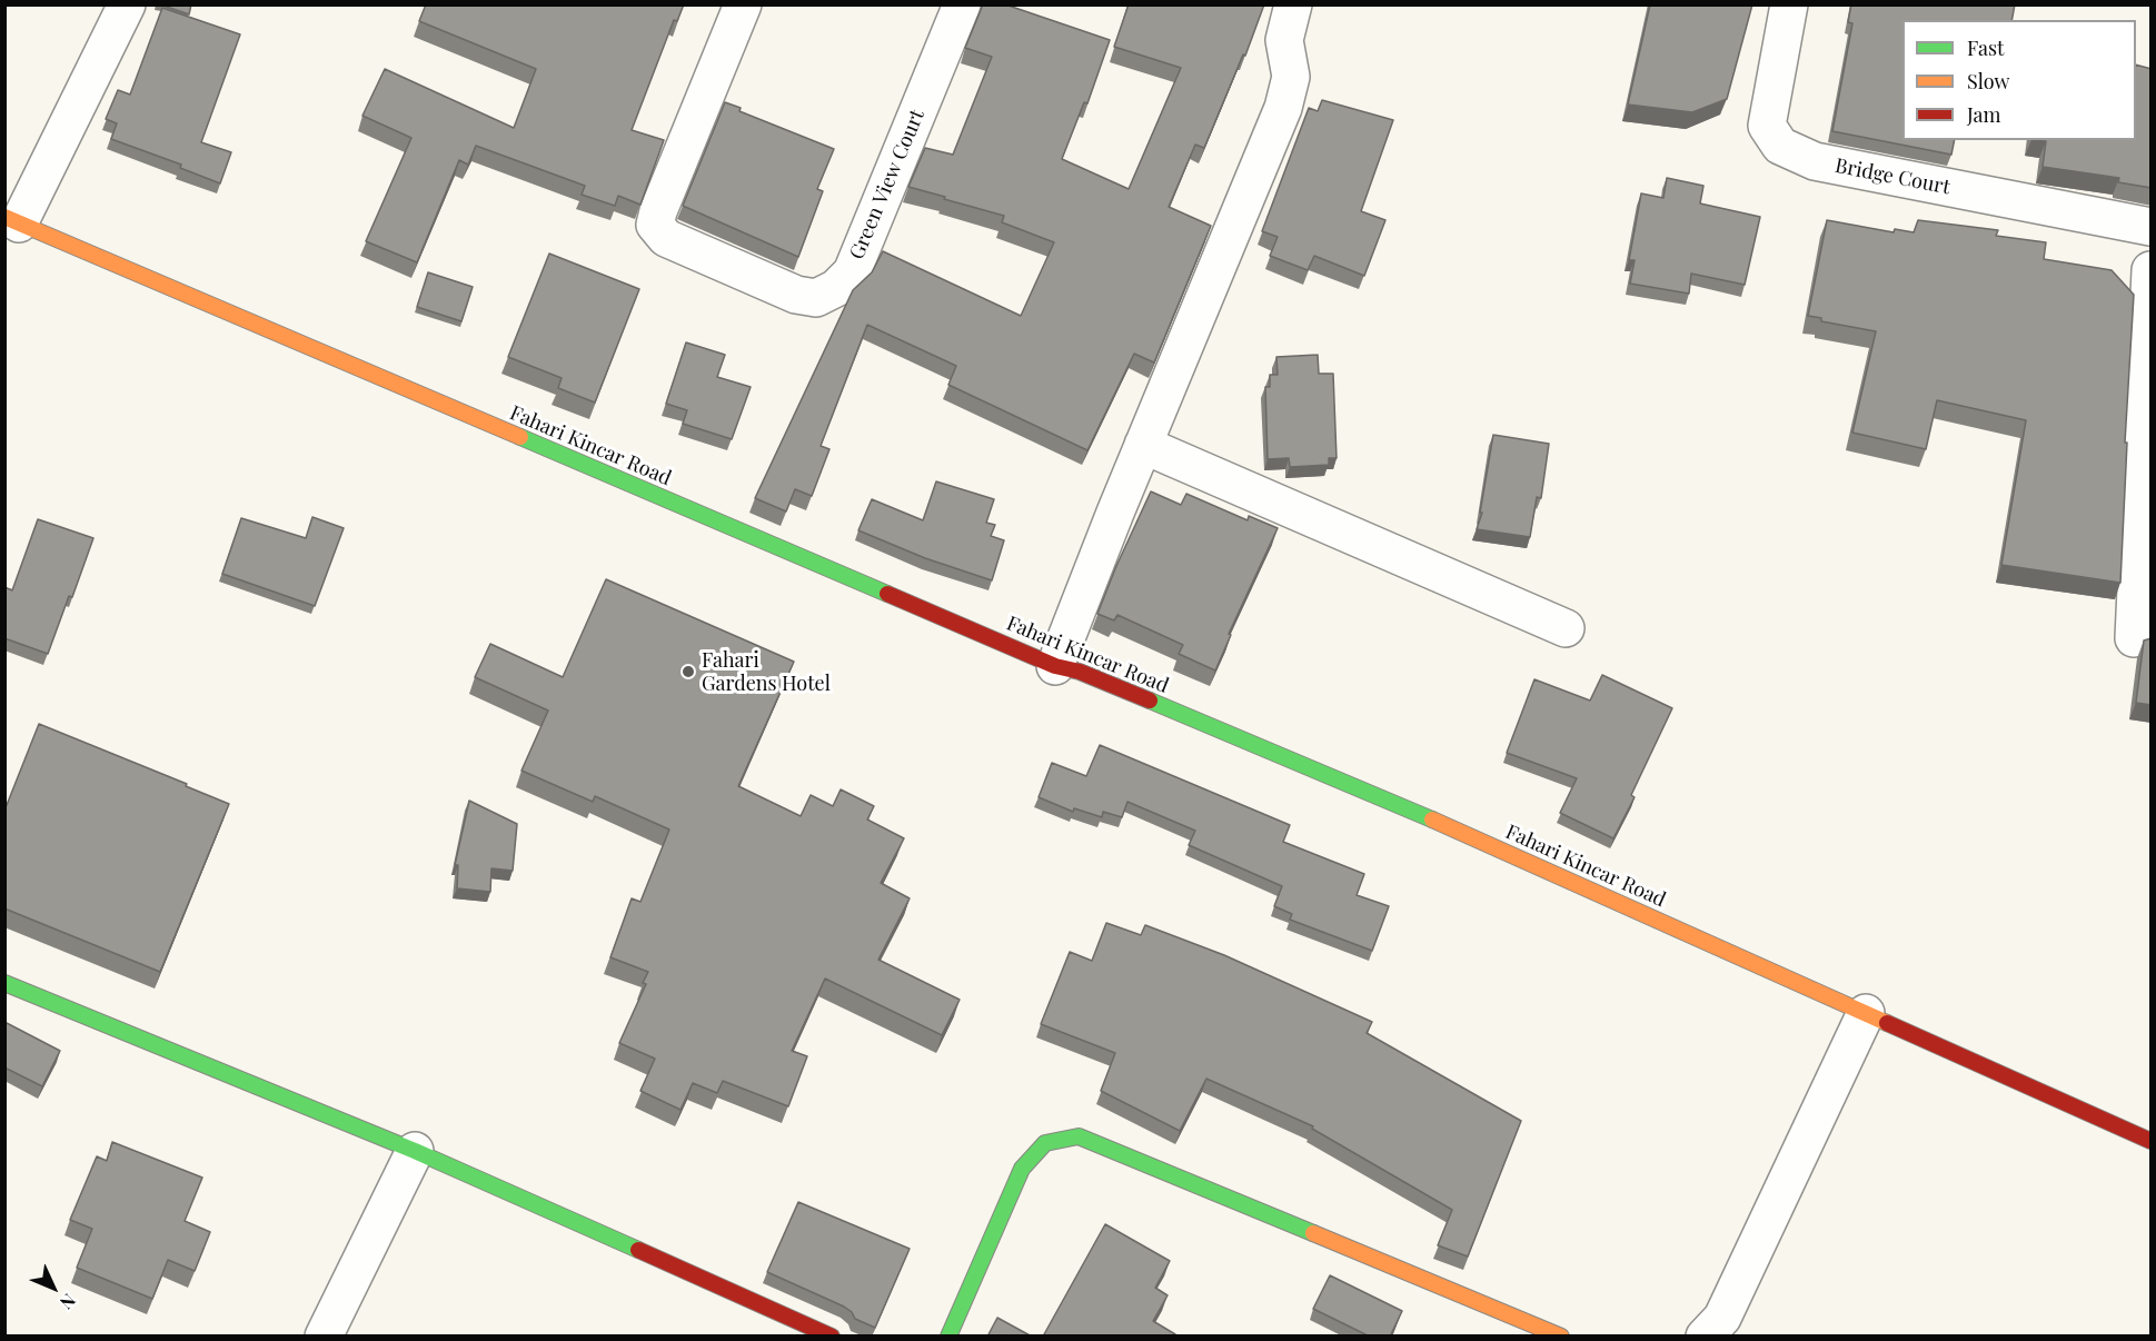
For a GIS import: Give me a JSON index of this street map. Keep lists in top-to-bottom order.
{
  "streets": {
    "street": ["Bridge Court", "Green View Court", "Fahari Kincar Road"]
  },
  "places": ["Fahari Gardens Hotel"],
  "legend": ["Fast", "Slow", "Jam"],
  "north": "bottom right"
}
